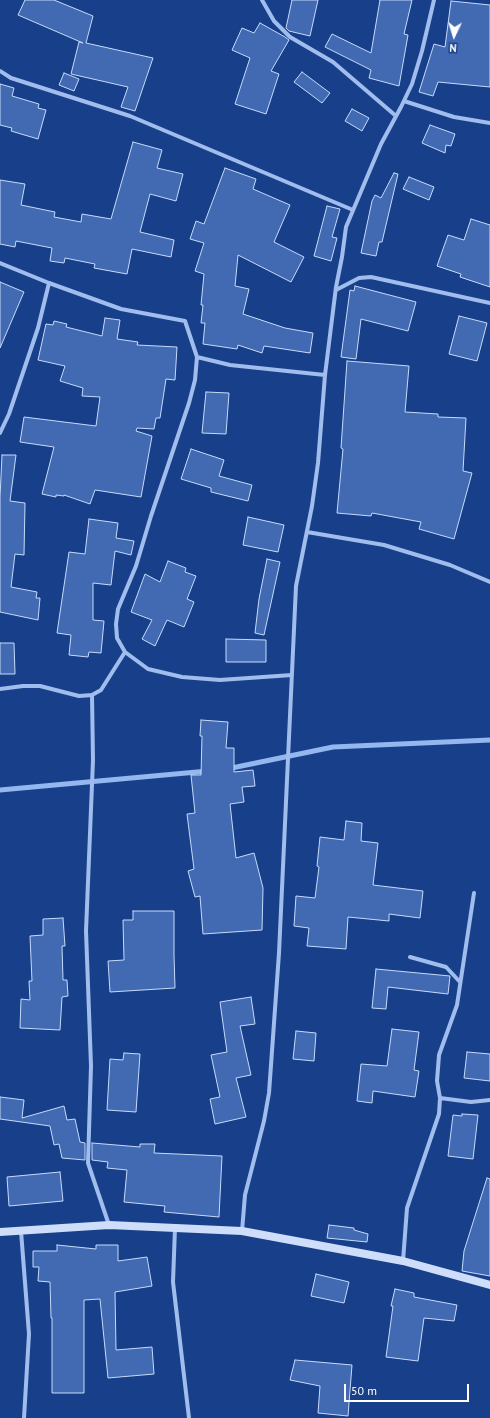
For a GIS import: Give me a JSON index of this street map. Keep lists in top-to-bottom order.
{
  "scale_bar": "50 m",
  "north": "bottom"
}
